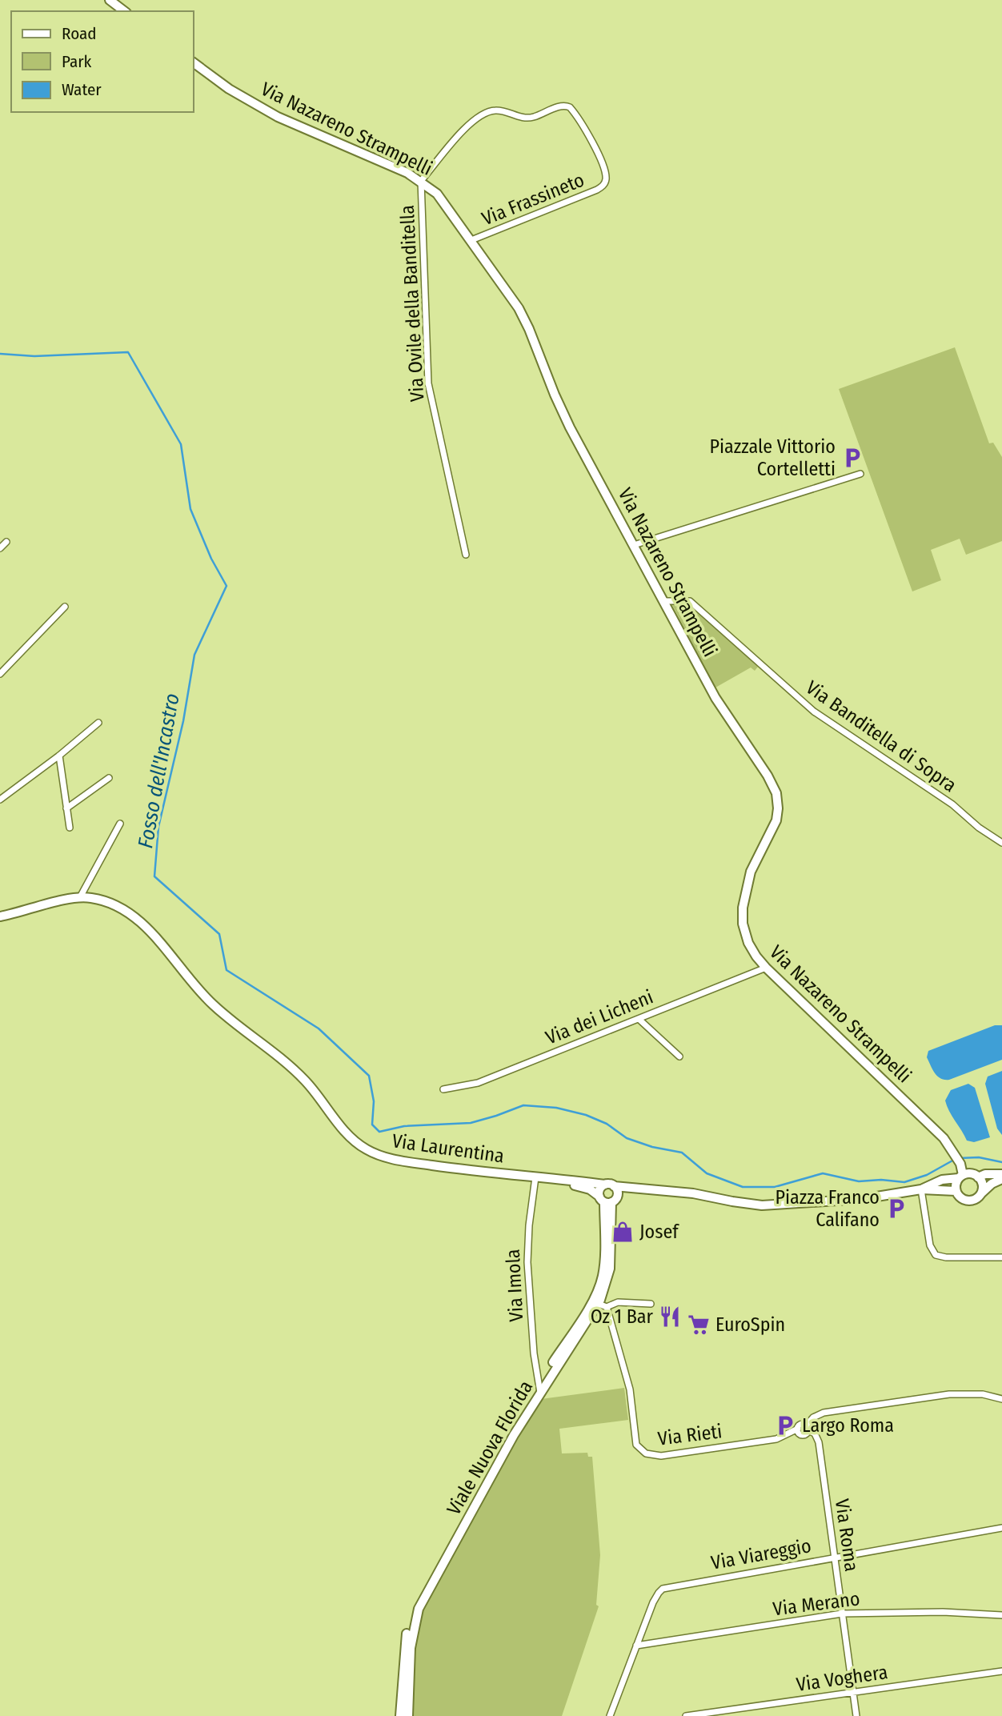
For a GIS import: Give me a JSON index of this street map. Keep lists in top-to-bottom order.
{
  "streets": {
    "street": [
      "Via Nazareno Strampelli",
      "Via Frassineto",
      "Via Ovile della Banditella",
      "Via Banditella di Sopra",
      "Via dei Licheni",
      "Via Laurentina",
      "Via Imola",
      "Via Rieti",
      "Viale Nuova Florida",
      "Via Roma",
      "Via Viareggio",
      "Via Merano",
      "Via Voghera"
    ]
  },
  "crossings": [
    ["Via Nazareno Strampelli", "Via Frassineto"],
    ["Via Nazareno Strampelli", "Via Ovile della Banditella"],
    ["Via Nazareno Strampelli", "Via Banditella di Sopra"],
    ["Via Nazareno Strampelli", "Via dei Licheni"],
    ["Via Nazareno Strampelli", "Via Laurentina"],
    ["Via Frassineto", "Via Ovile della Banditella"],
    ["Via Laurentina", "Via Imola"],
    ["Via Laurentina", "Viale Nuova Florida"],
    ["Via Imola", "Viale Nuova Florida"],
    ["Via Rieti", "Viale Nuova Florida"],
    ["Via Rieti", "Via Roma"],
    ["Via Roma", "Via Viareggio"],
    ["Via Roma", "Via Merano"],
    ["Via Roma", "Via Voghera"],
    ["Via Viareggio", "Via Merano"]
  ],
  "water": ["Fosso dell'Incastro"],
  "places": {
    "parking": ["Piazzale Vittorio Cortelletti", "Piazza Franco Califano", "Largo Roma"],
    "shop": ["Josef"],
    "restaurant": ["Oz 1 Bar"],
    "supermarket": ["EuroSpin"]
  },
  "legend": ["Road", "Park", "Water"]
}
